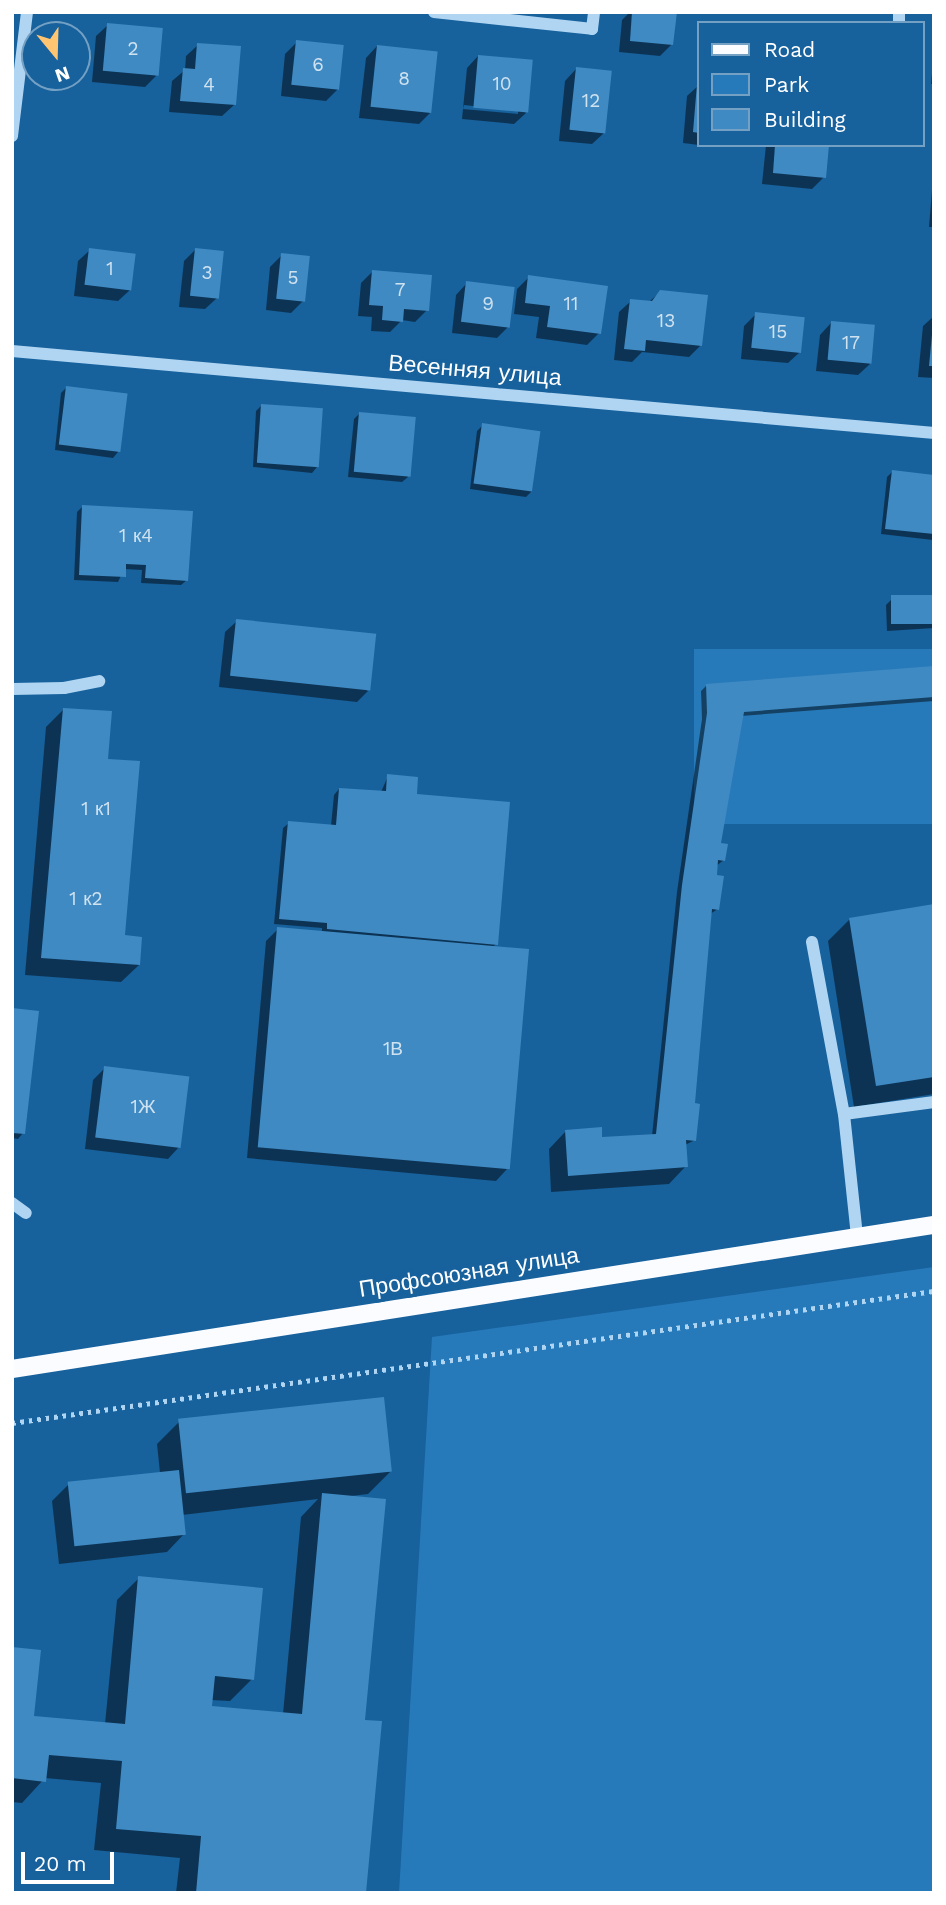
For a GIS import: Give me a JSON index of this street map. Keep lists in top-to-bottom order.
{
  "streets": {
    "main road": ["Профсоюзная улица"],
    "street": ["Весенняя улица"]
  },
  "house_numbers": [
    "2",
    "6",
    "8",
    "10",
    "4",
    "12",
    "1",
    "3",
    "5",
    "7",
    "9",
    "11",
    "13",
    "15",
    "17",
    "1 к4",
    "1 к1",
    "1 к2",
    "1В",
    "1Ж"
  ],
  "legend": ["Road", "Park", "Building"],
  "scale_bar": "20 m",
  "north": "bottom"
}
